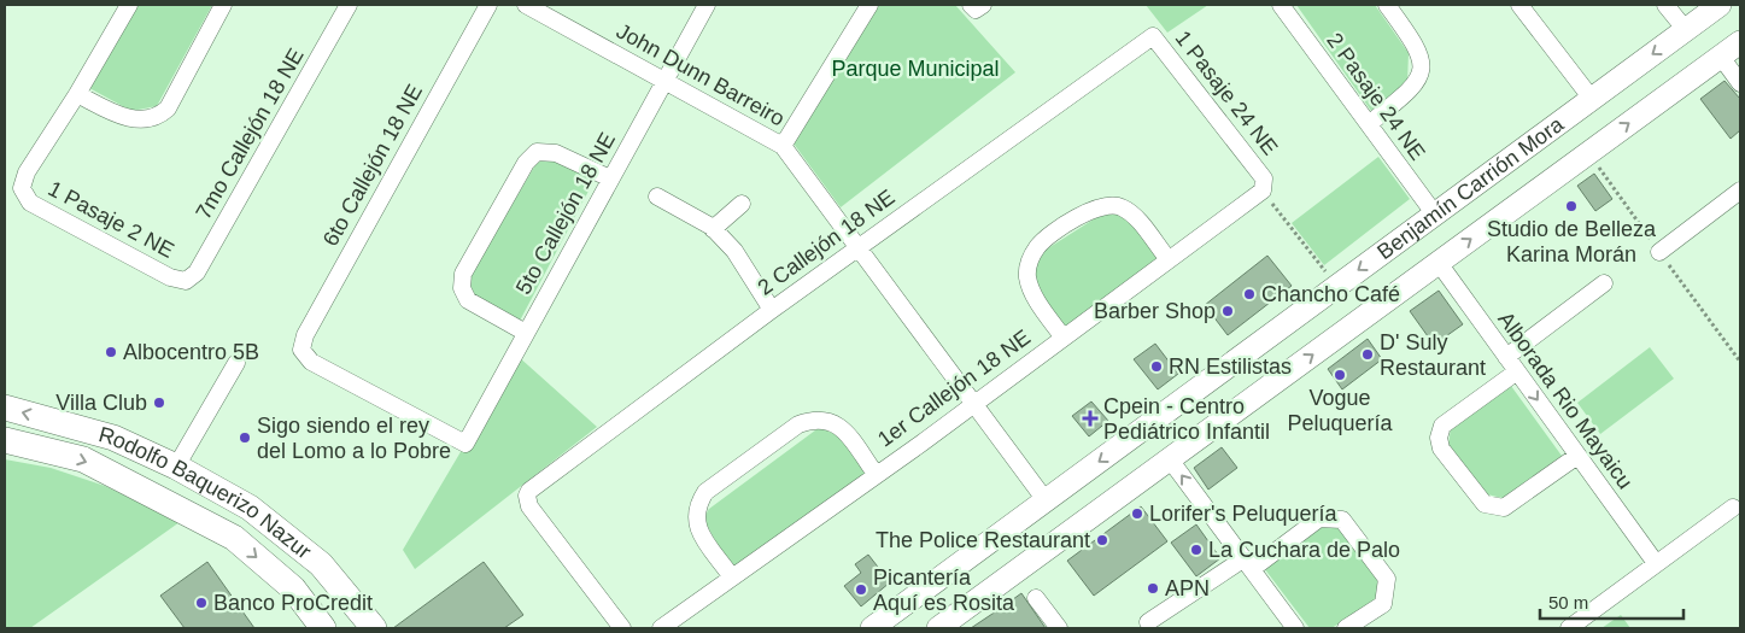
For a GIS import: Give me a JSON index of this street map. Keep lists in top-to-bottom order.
{
  "streets": {
    "main road": ["Benjamín Carrión Mora", "Rodolfo Baquerizo Nazur"],
    "street": [
      "John Dunn Barreiro",
      "1 Pasaje 24 NE",
      "2 Pasaje 24 NE",
      "7mo Callejón 18 NE",
      "6to Callejón 18 NE",
      "5to Callejón 18 NE",
      "1 Pasaje 2 NE",
      "2 Callejón 18 NE",
      "1er Callejón 18 NE",
      "Alborada Rio Mayaicu"
    ]
  },
  "crossings": [
    ["John Dunn Barreiro", "Benjamín Carrión Mora"],
    ["John Dunn Barreiro", "5to Callejón 18 NE"],
    ["John Dunn Barreiro", "2 Callejón 18 NE"],
    ["John Dunn Barreiro", "1er Callejón 18 NE"],
    ["1 Pasaje 24 NE", "2 Callejón 18 NE"],
    ["1 Pasaje 24 NE", "1er Callejón 18 NE"],
    ["2 Pasaje 24 NE", "Benjamín Carrión Mora"],
    ["7mo Callejón 18 NE", "1 Pasaje 2 NE"],
    ["6to Callejón 18 NE", "5to Callejón 18 NE"],
    ["Benjamín Carrión Mora", "Alborada Rio Mayaicu"]
  ],
  "parks": ["Parque Municipal"],
  "places": {
    "other": [
      "Studio de Belleza Karina Morán",
      "Chancho Café",
      "Barber Shop",
      "Albocentro 5B",
      "D' Suly Restaurant",
      "RN Estilistas",
      "Vogue Peluquería",
      "Villa Club",
      "Sigo siendo el rey del Lomo a lo Pobre",
      "Lorifer's Peluquería",
      "The Police Restaurant",
      "La Cuchara de Palo",
      "APN",
      "Picantería Aquí es Rosita",
      "Banco ProCredit"
    ],
    "health": ["Cpein - Centro Pediátrico Infantil"]
  },
  "scale_bar": "50 m"
}
